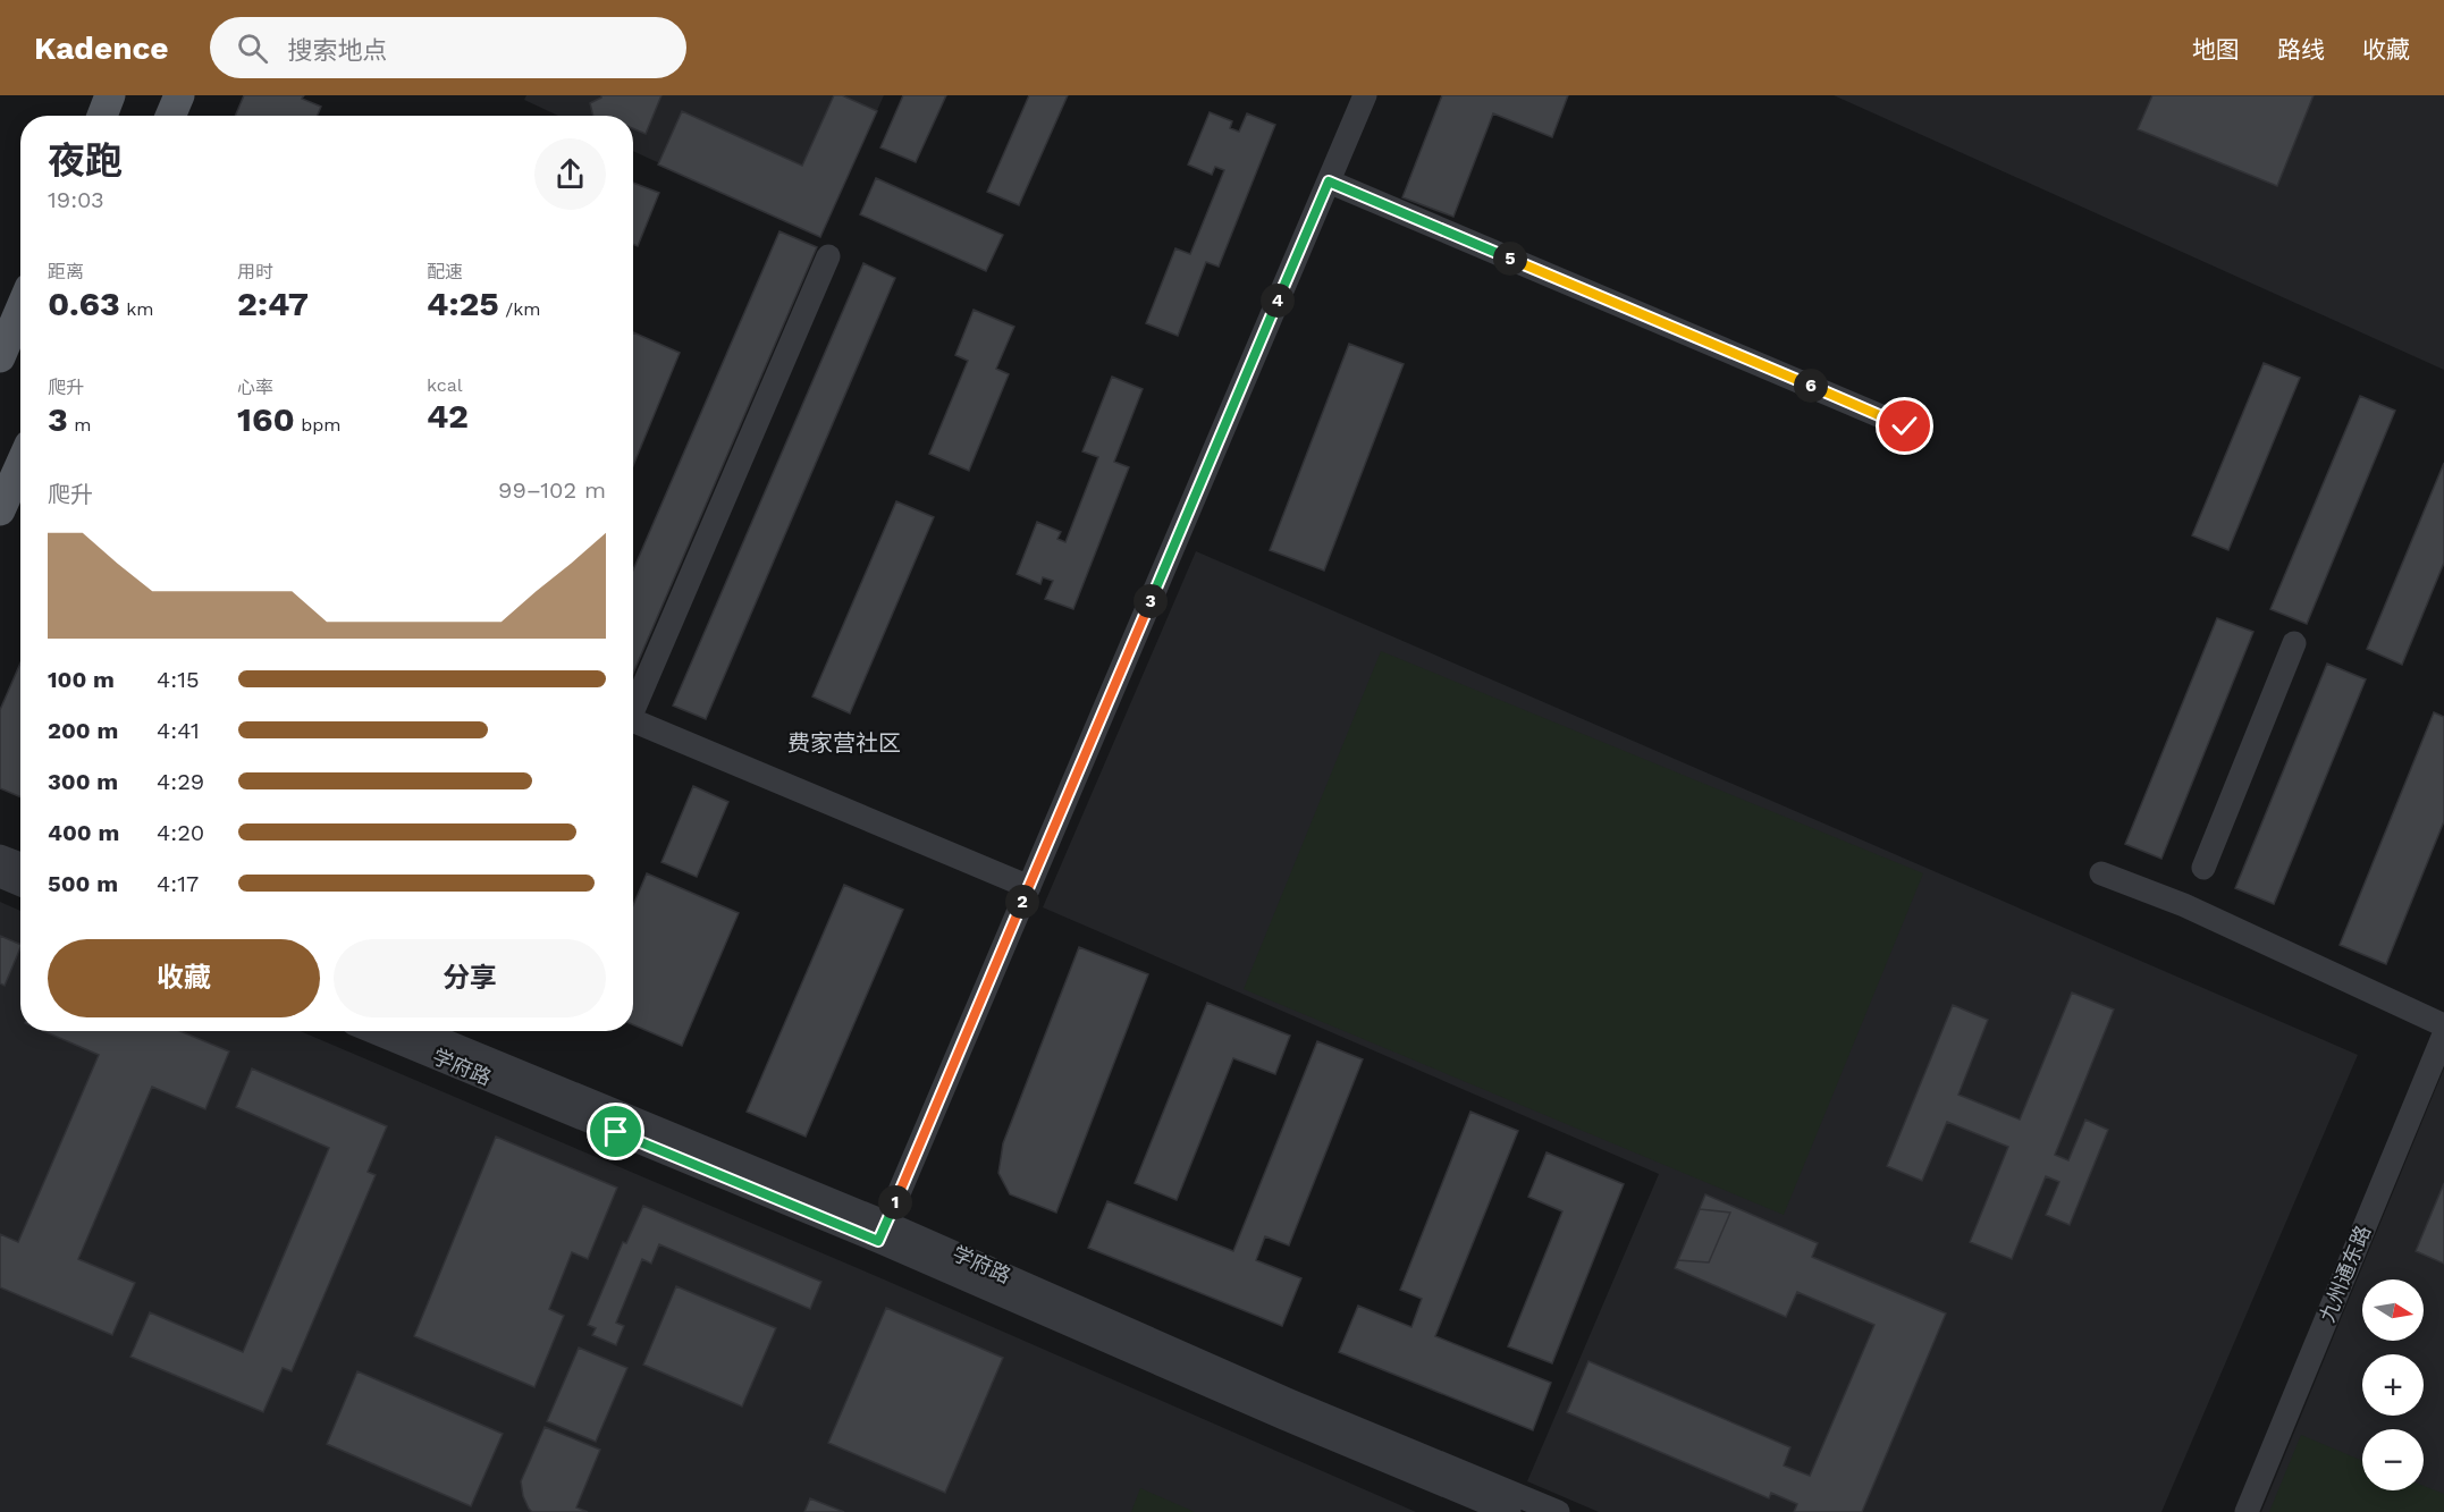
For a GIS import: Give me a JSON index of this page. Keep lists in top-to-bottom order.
{
  "streets": {
    "street": ["学府路", "九州通东路"]
  },
  "districts": ["费家营社区"],
  "north": "right",
  "page": {
    "header": "Kadence",
    "search": "搜索地点",
    "nav": ["地图", "路线", "收藏"],
    "heading": ["夜跑", "19:03"],
    "stats": [
      ["距离", "0.63 km"],
      ["用时", "2:47"],
      ["配速", "4:25 /km"],
      ["爬升", "3 m"],
      ["心率", "160 bpm"],
      ["kcal", "42"]
    ],
    "pins": [
      "5",
      "4",
      "6",
      "3",
      "2",
      "1"
    ],
    "chart": ["爬升", "99–102 m"],
    "list": [
      {
        "name": "100 m",
        "note": "4:15"
      },
      {
        "name": "200 m",
        "note": "4:41"
      },
      {
        "name": "300 m",
        "note": "4:29"
      },
      {
        "name": "400 m",
        "note": "4:20"
      },
      {
        "name": "500 m",
        "note": "4:17"
      }
    ],
    "buttons": ["收藏", "分享"],
    "map_buttons": ["+", "−"]
  }
}
